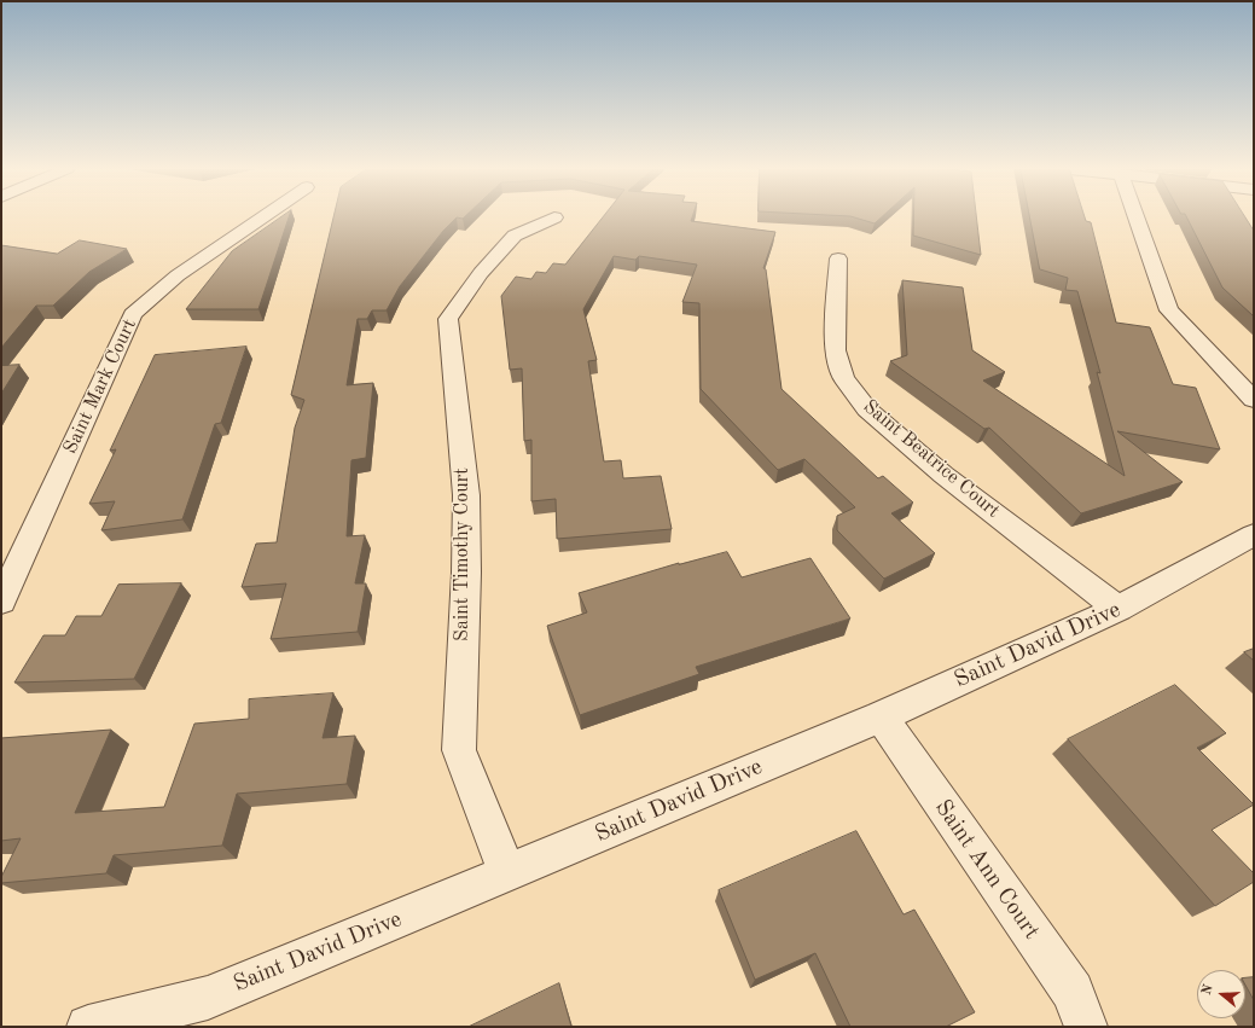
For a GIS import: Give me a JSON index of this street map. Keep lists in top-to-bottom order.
{
  "streets": {
    "street": [
      "Saint Mark Court",
      "Saint Beatrice Court",
      "Saint Timothy Court",
      "Saint David Drive",
      "Saint Ann Court"
    ]
  },
  "crossings": [
    ["Saint Beatrice Court", "Saint David Drive"],
    ["Saint Timothy Court", "Saint David Drive"],
    ["Saint David Drive", "Saint Ann Court"]
  ],
  "north": "left"
}
